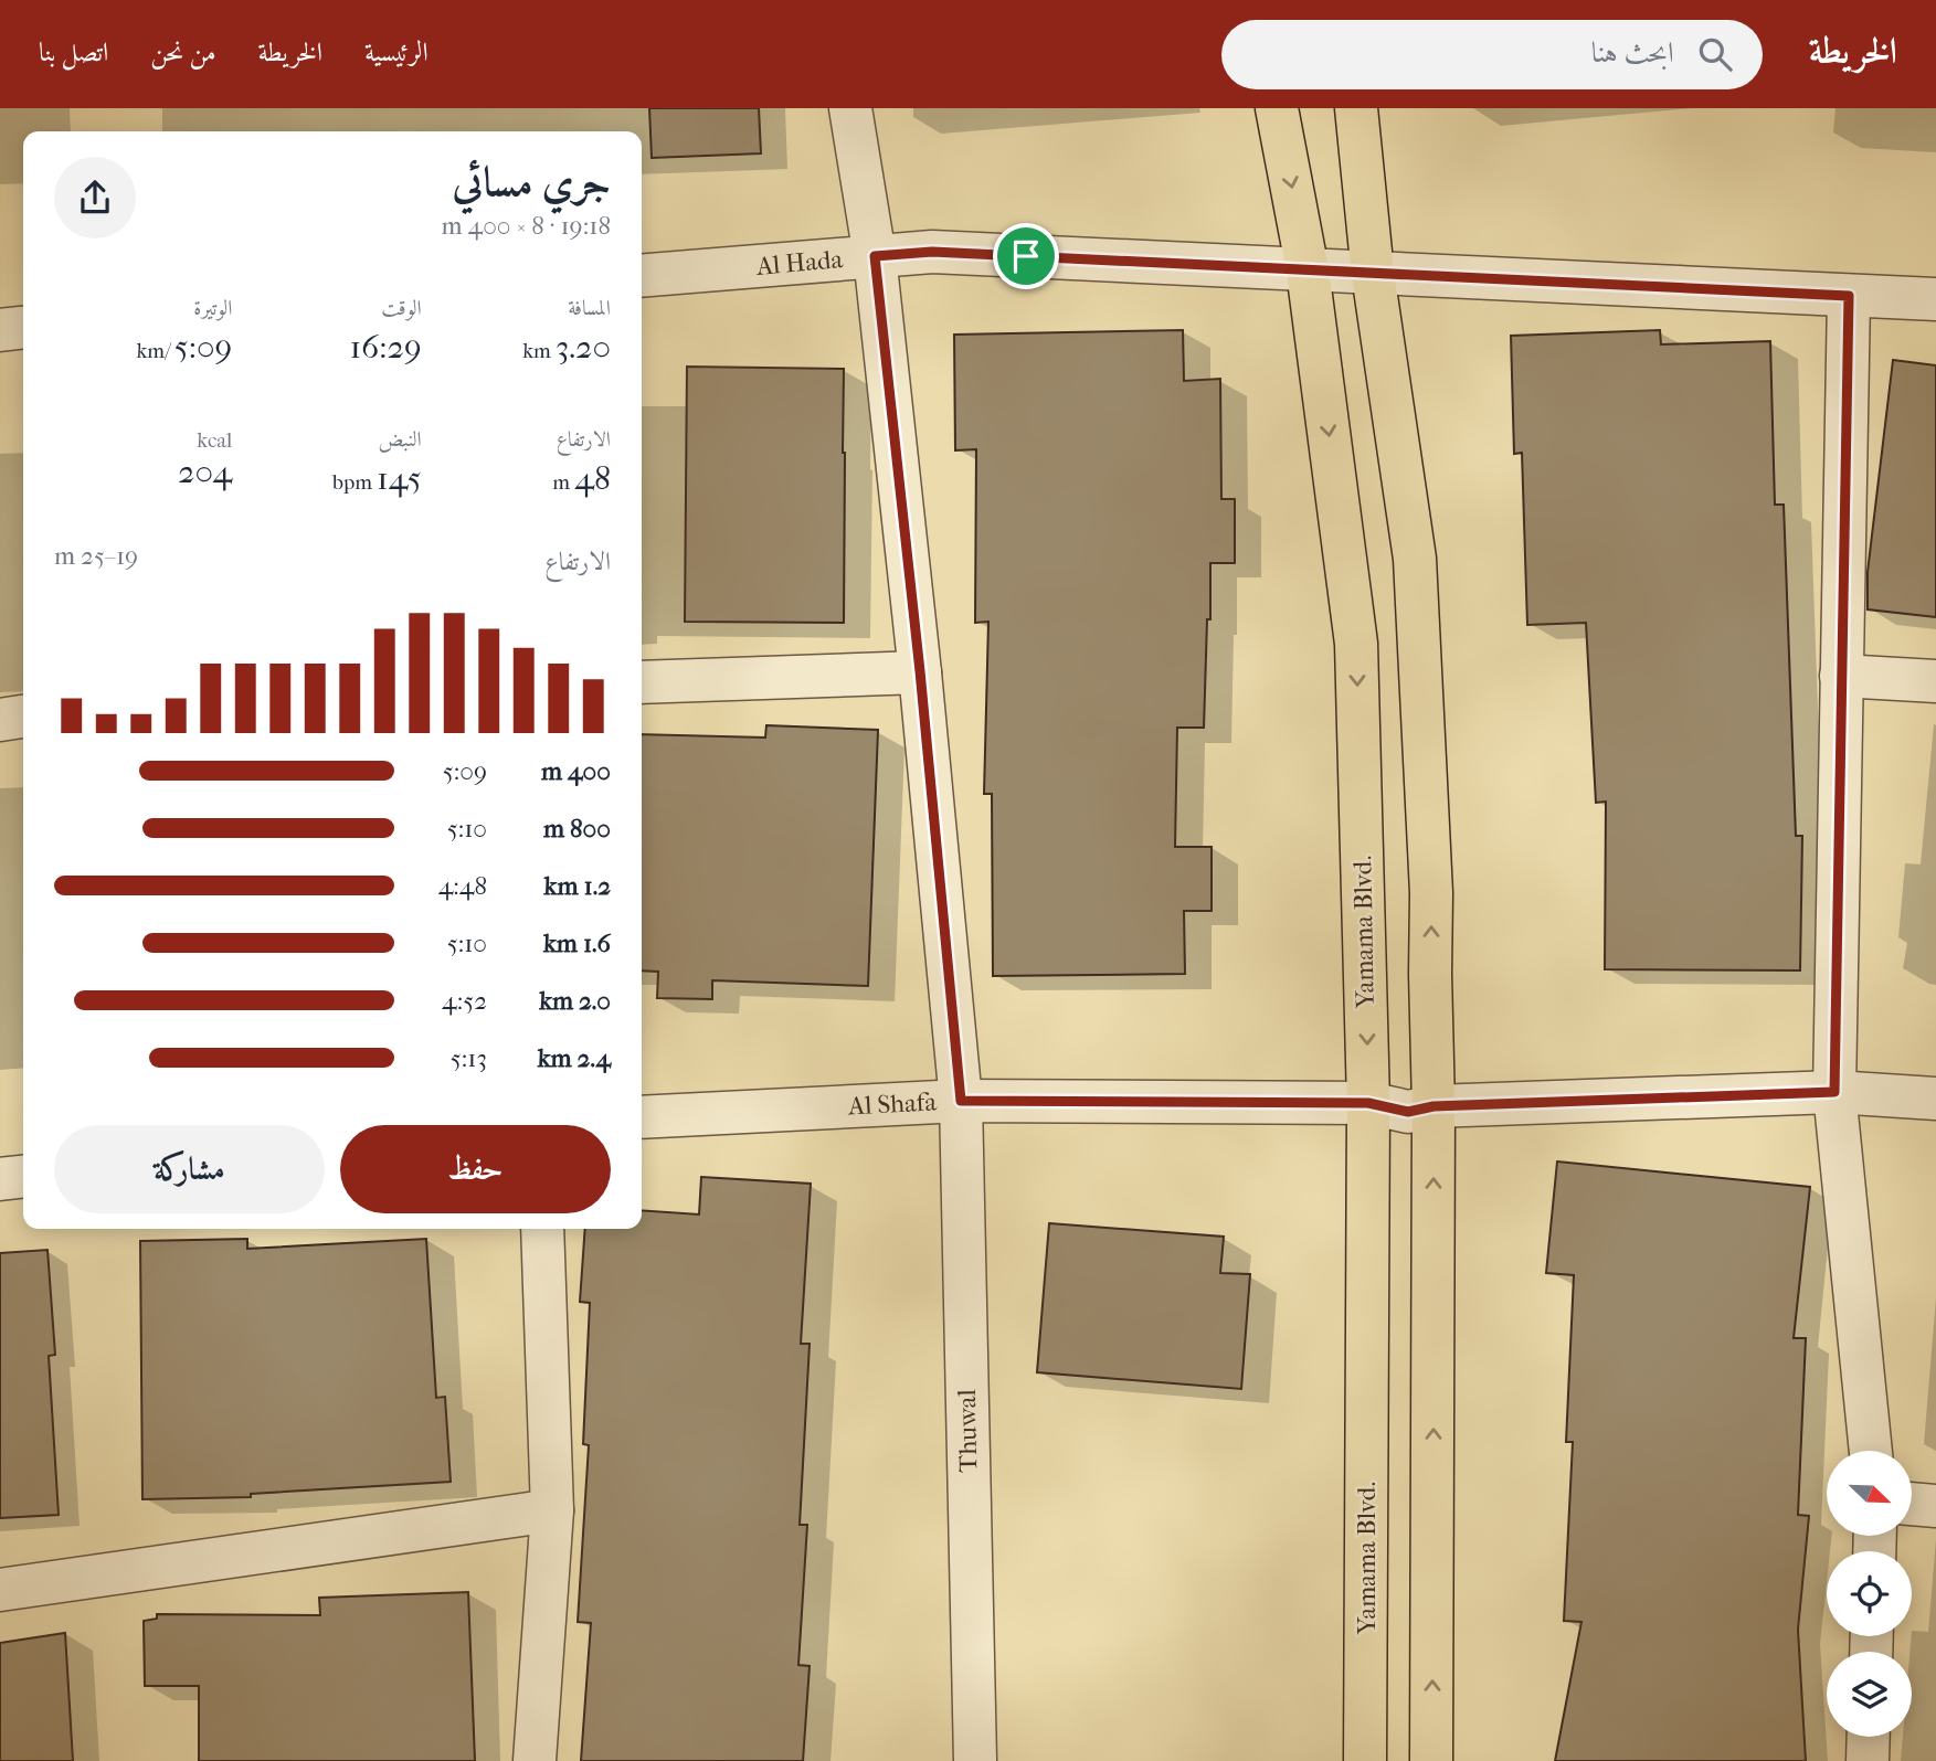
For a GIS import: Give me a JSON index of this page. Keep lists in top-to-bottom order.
{
  "streets": {
    "main road": ["Yamama Blvd."],
    "street": ["Al Hada", "Al Shafa", "Thuwal"]
  },
  "crossings": [
    ["Al Hada", "Yamama Blvd."],
    ["Al Hada", "Thuwal"],
    ["Yamama Blvd.", "Al Shafa"],
    ["Al Shafa", "Thuwal"]
  ],
  "north": "bottom right",
  "page": {
    "header": "الخريطة",
    "search": "ابحث هنا",
    "nav": [
      "الرئيسية",
      "الخريطة",
      "من نحن",
      "اتصل بنا"
    ],
    "heading": ["جري مسائي", "19:18 · 8 × 400 m"],
    "stats": [
      ["المسافة", "3.20 km"],
      ["الوقت", "16:29"],
      ["الوتيرة", "5:09 /km"],
      ["الارتفاع", "48 m"],
      ["النبض", "145 bpm"],
      ["kcal", "204"]
    ],
    "chart": ["الارتفاع", "19–25 m"],
    "list": [
      {
        "name": "400 m",
        "note": "5:09"
      },
      {
        "name": "800 m",
        "note": "5:10"
      },
      {
        "name": "1.2 km",
        "note": "4:48"
      },
      {
        "name": "1.6 km",
        "note": "5:10"
      },
      {
        "name": "2.0 km",
        "note": "4:52"
      },
      {
        "name": "2.4 km",
        "note": "5:13"
      }
    ],
    "buttons": ["حفظ", "مشاركة"]
  }
}
